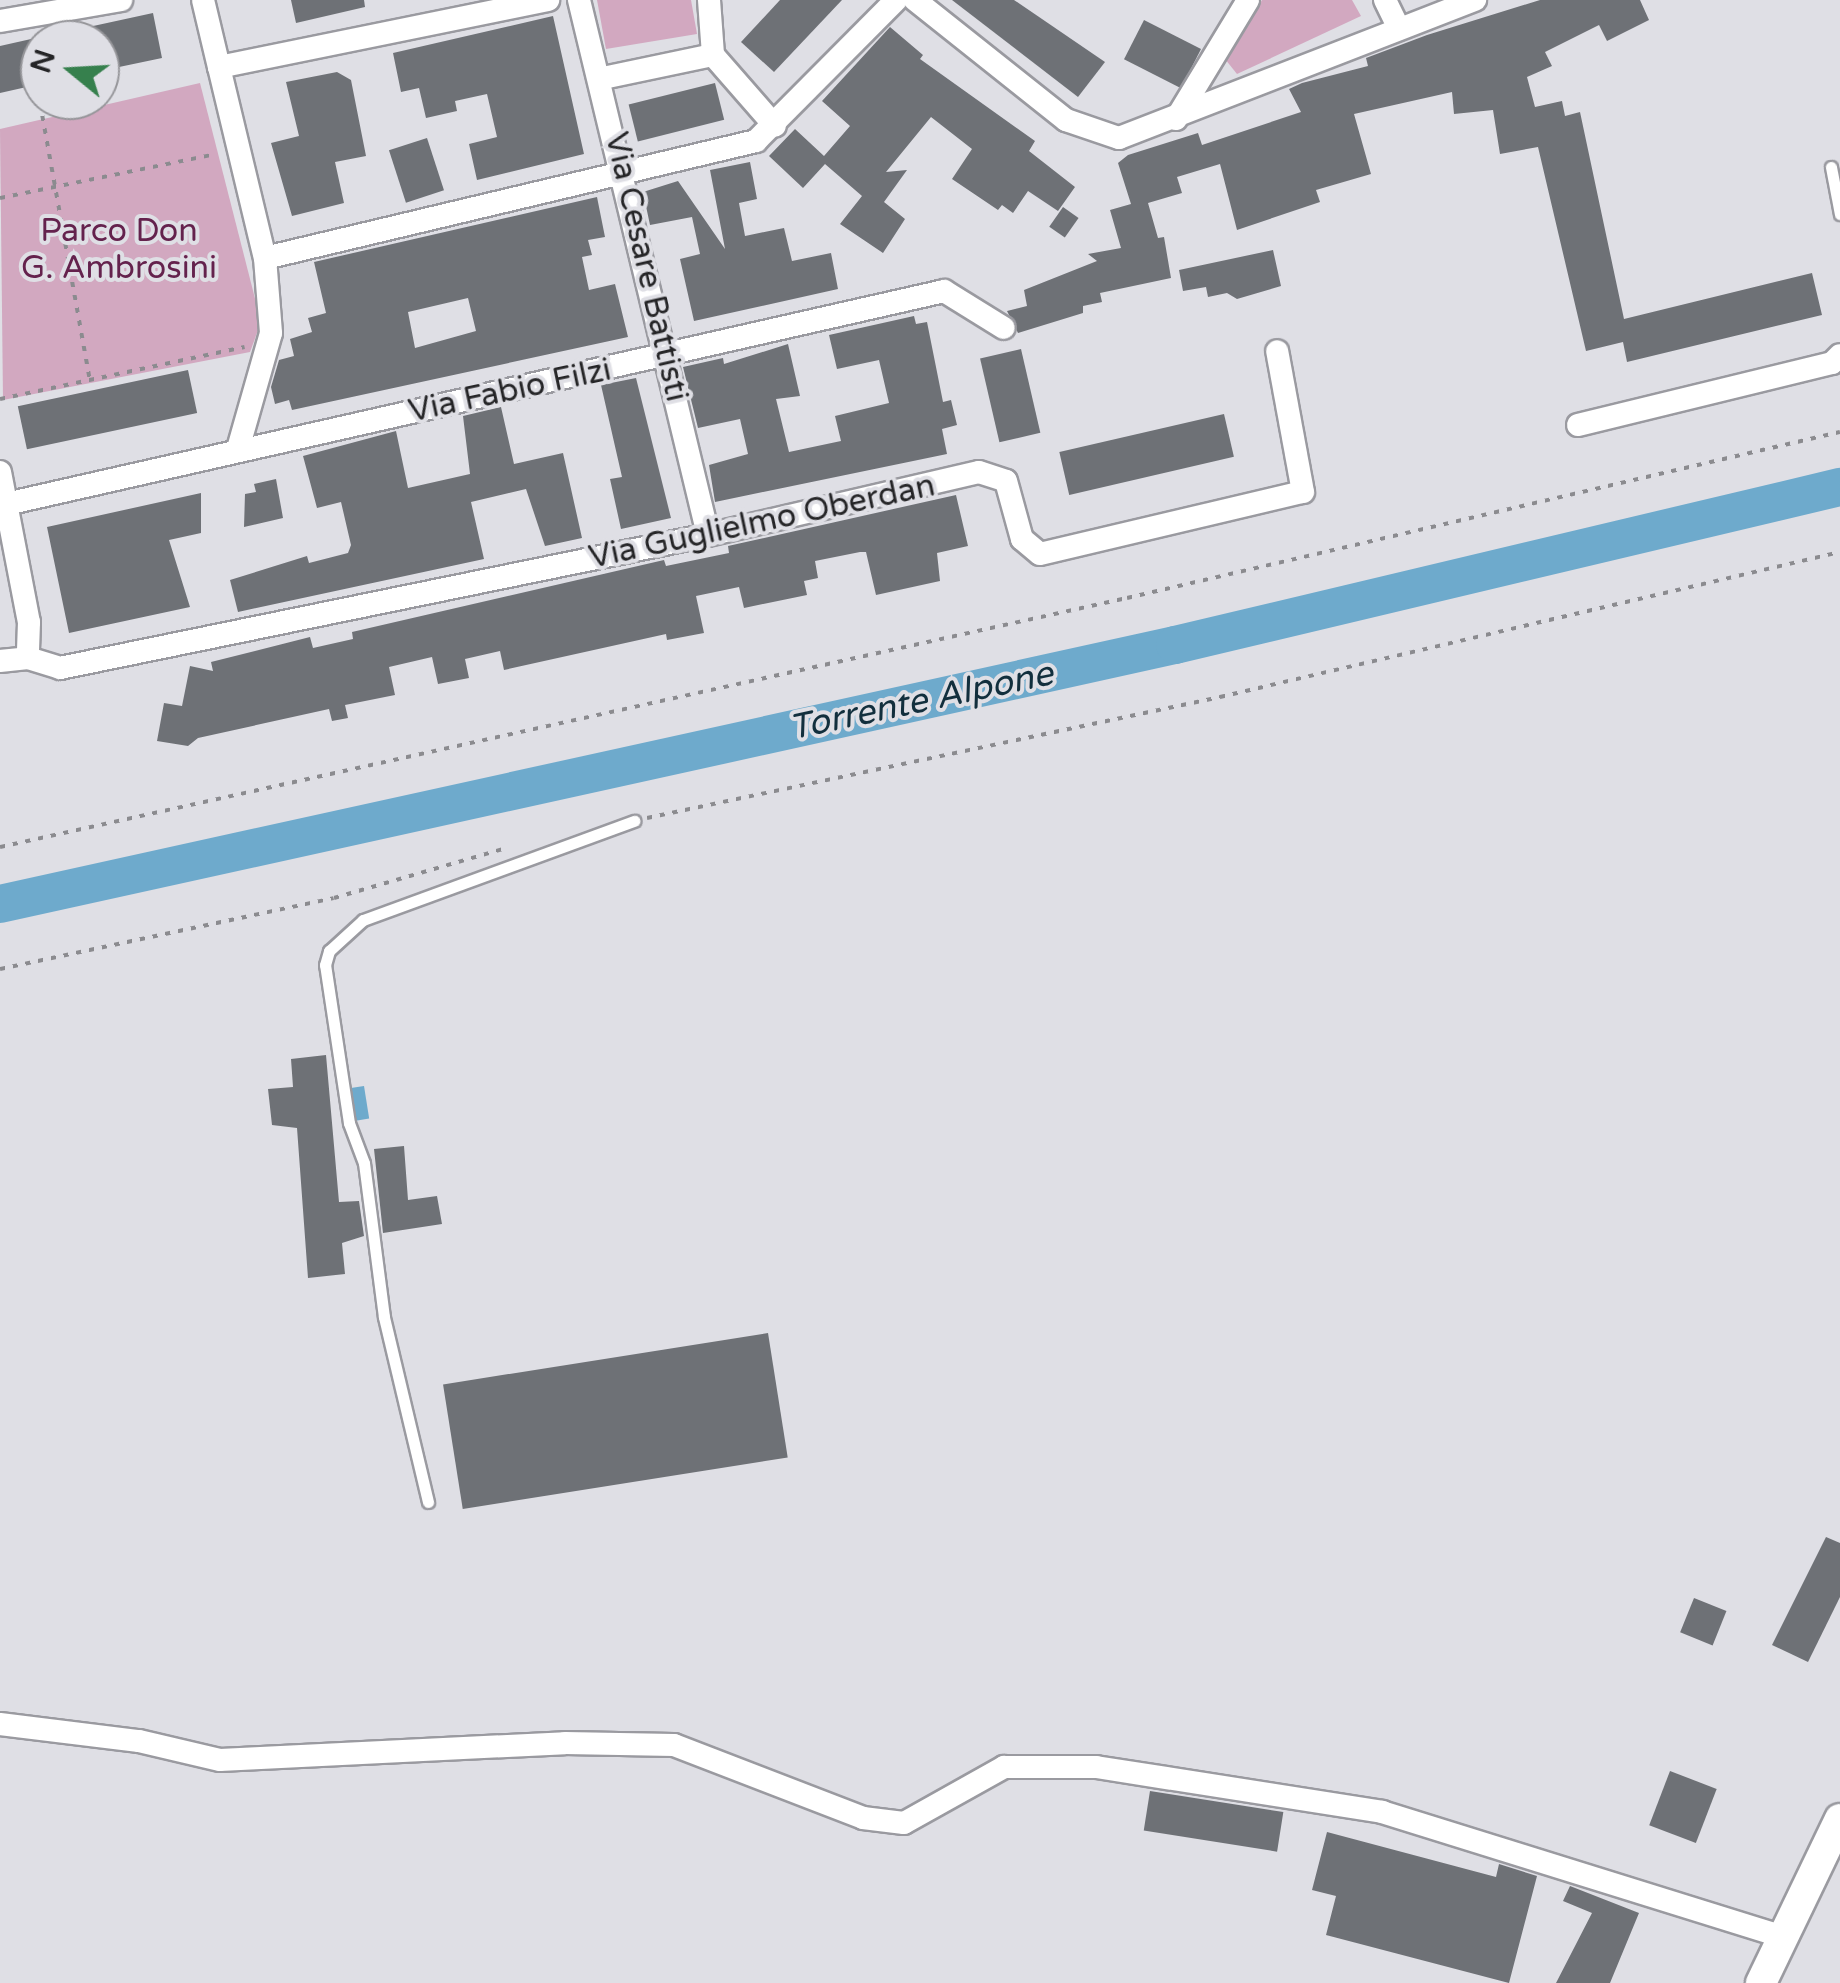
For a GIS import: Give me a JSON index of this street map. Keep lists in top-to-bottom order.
{
  "streets": {
    "street": ["Via Cesare Battisti", "Via Fabio Filzi", "Via Guglielmo Oberdan"]
  },
  "crossings": [
    ["Via Cesare Battisti", "Via Fabio Filzi"],
    ["Via Cesare Battisti", "Via Guglielmo Oberdan"]
  ],
  "water": ["Torrente Alpone"],
  "parks": ["Parco Don G. Ambrosini"],
  "north": "left"
}
